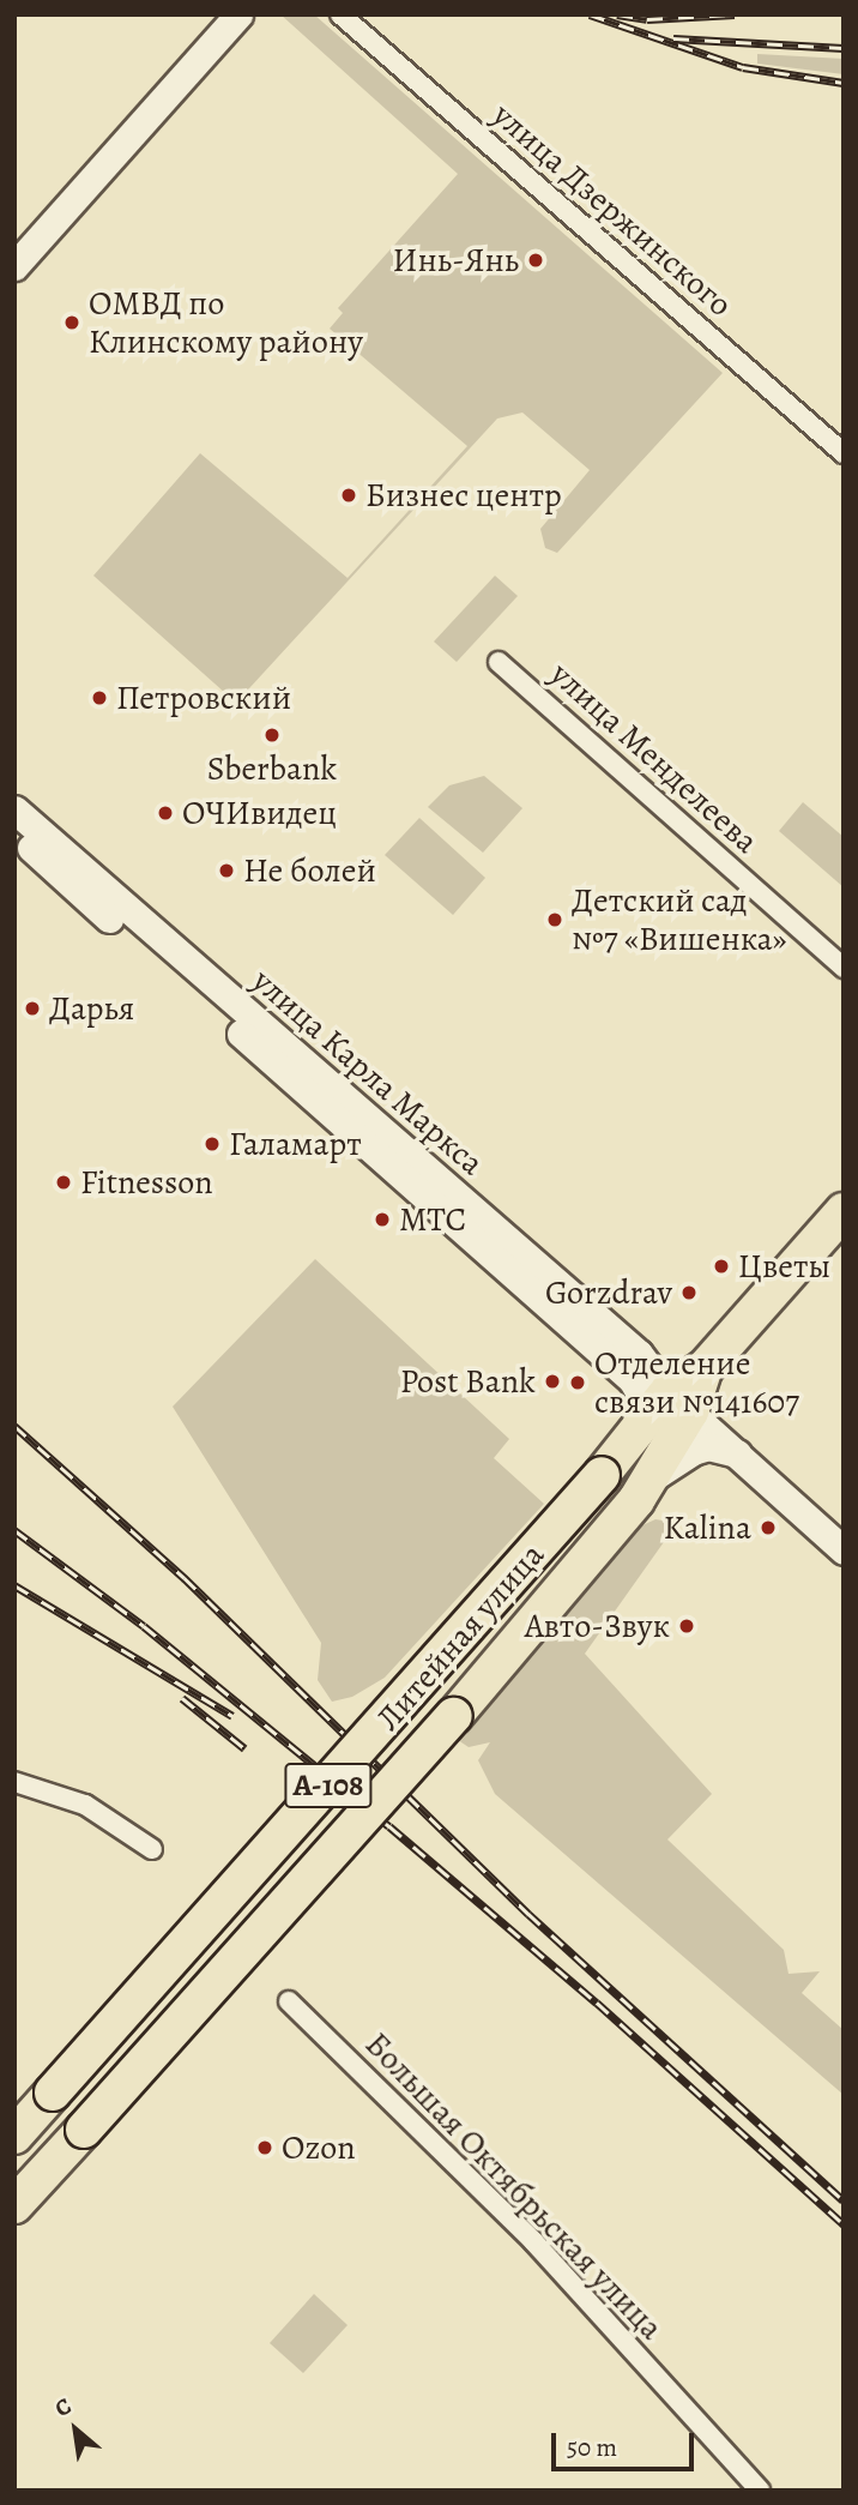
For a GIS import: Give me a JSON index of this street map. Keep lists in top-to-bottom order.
{
  "streets": {
    "highway": ["Литейная улица", "А-108"],
    "street": [
      "улица Дзержинского",
      "улица Менделеева",
      "улица Карла Маркса",
      "Большая Октябрьская улица"
    ]
  },
  "crossings": [
    ["улица Карла Маркса", "Литейная улица"],
    ["улица Карла Маркса", "А-108"],
    ["Литейная улица", "А-108"]
  ],
  "places": [
    "Инь-Янь",
    "ОМВД по Клинскому району",
    "Бизнес центр",
    "Петровский",
    "Sberbank",
    "ОЧИвидец",
    "Не болей",
    "Детский сад №7 «Вишенка»",
    "Дарья",
    "Галамарт",
    "Fitnesson",
    "МТС",
    "Цветы",
    "Gorzdrav",
    "Post Bank",
    "Отделение связи №141607",
    "Kalina",
    "Авто-Звук",
    "Ozon"
  ],
  "scale_bar": "50 m",
  "north": "top left"
}
